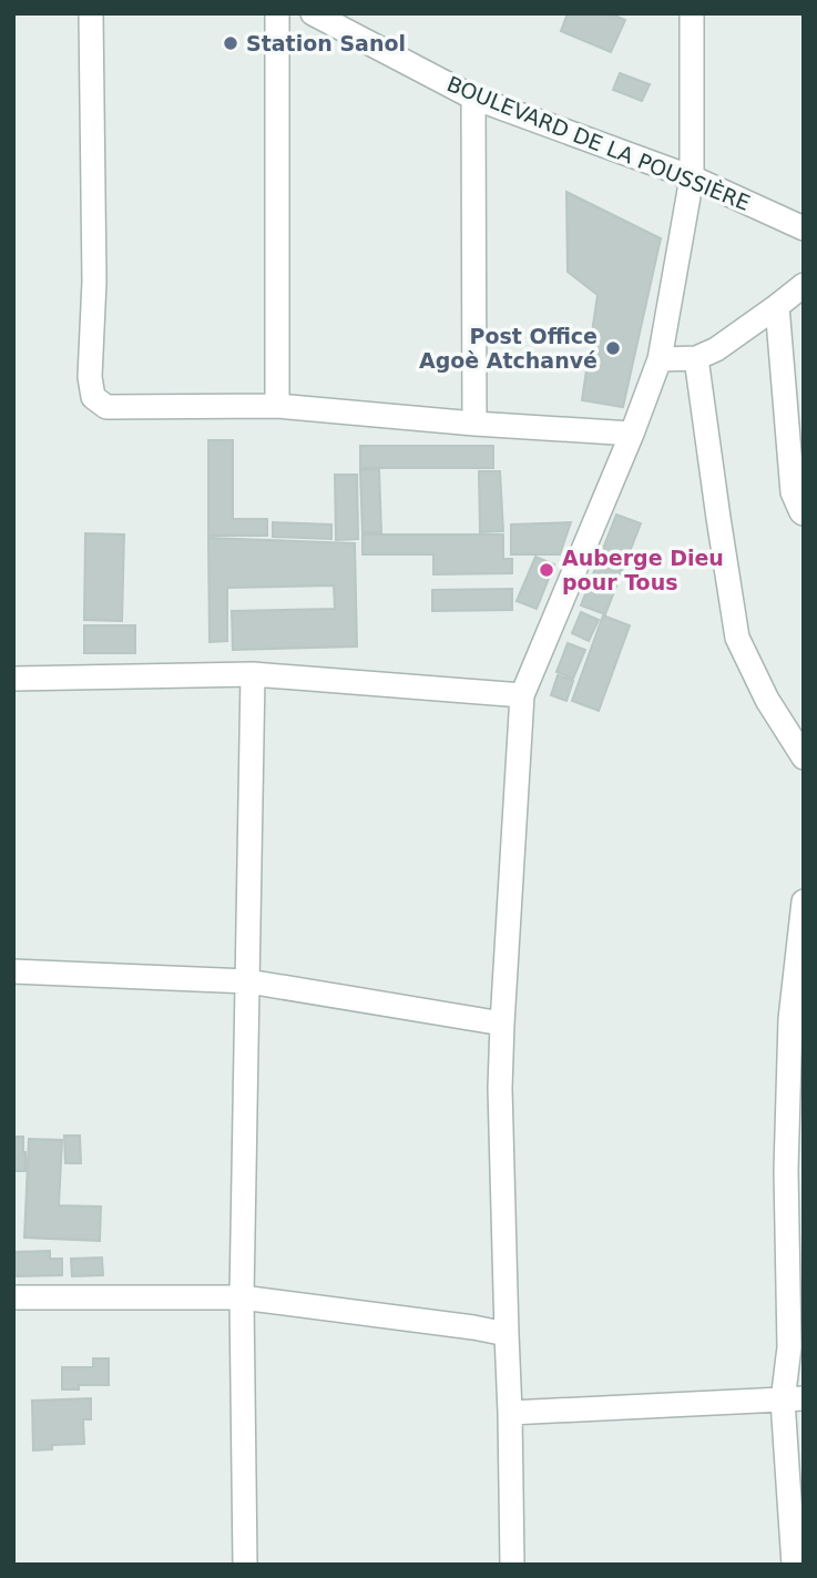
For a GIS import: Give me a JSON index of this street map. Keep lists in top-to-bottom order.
{
  "streets": {
    "street": ["BOULEVARD DE LA POUSSIÈRE"]
  },
  "places": ["Station Sanol", "Post Office Agoè Atchanvé", "Auberge Dieu pour Tous"]
}
